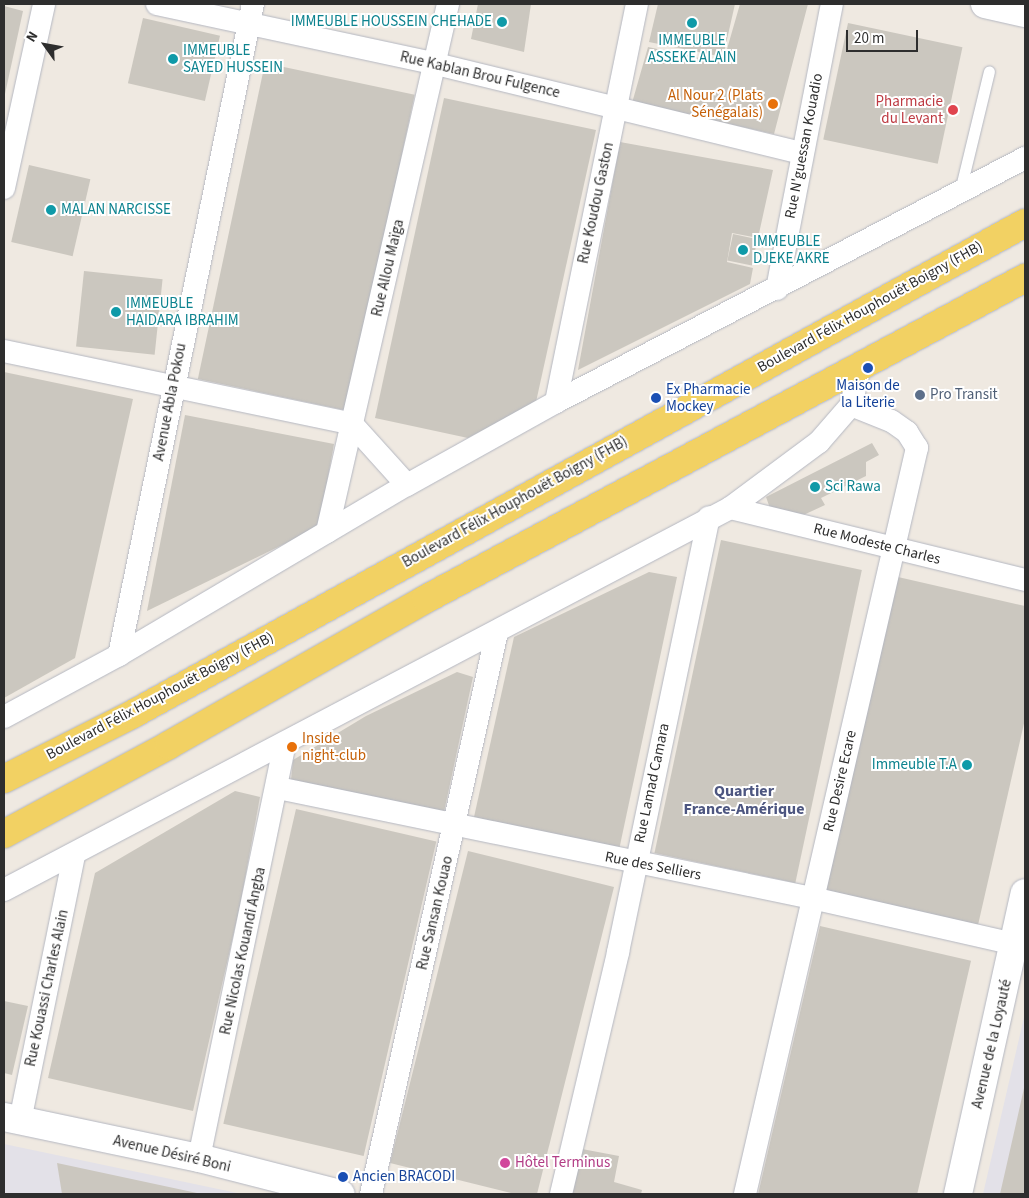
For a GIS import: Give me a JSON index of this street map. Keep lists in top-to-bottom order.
{
  "streets": {
    "main road": ["Boulevard Félix Houphouët Boigny (FHB)", "Avenue de la Loyauté", "Avenue Désiré Boni"],
    "street": [
      "Rue Kablan Brou Fulgence",
      "Rue N'guessan Kouadio",
      "Rue Koudou Gaston",
      "Rue Allou Maïga",
      "Avenue Abla Pokou",
      "Rue Modeste Charles",
      "Rue Desire Ecare",
      "Rue Lamad Camara",
      "Rue des Selliers",
      "Rue Sansan Kouao",
      "Rue Nicolas Kouandi Angba",
      "Rue Kouassi Charles Alain"
    ]
  },
  "crossings": [
    ["Rue Kablan Brou Fulgence", "Rue N'guessan Kouadio"],
    ["Rue Kablan Brou Fulgence", "Rue Koudou Gaston"],
    ["Rue Kablan Brou Fulgence", "Rue Allou Maïga"],
    ["Rue Kablan Brou Fulgence", "Avenue Abla Pokou"],
    ["Rue Modeste Charles", "Rue Desire Ecare"],
    ["Rue Desire Ecare", "Rue des Selliers"],
    ["Rue Lamad Camara", "Rue des Selliers"],
    ["Rue des Selliers", "Rue Sansan Kouao"],
    ["Rue des Selliers", "Rue Nicolas Kouandi Angba"],
    ["Rue des Selliers", "Avenue de la Loyauté"],
    ["Rue Nicolas Kouandi Angba", "Avenue Désiré Boni"],
    ["Rue Kouassi Charles Alain", "Avenue Désiré Boni"]
  ],
  "districts": ["Quartier France-Amérique"],
  "places": [
    "IMMEUBLE HOUSSEIN CHEHADE",
    "IMMEUBLE ASSEKE ALAIN",
    "IMMEUBLE SAYED HUSSEIN",
    "Al Nour 2 (Plats Sénégalais)",
    "Pharmacie du Levant",
    "MALAN NARCISSE",
    "IMMEUBLE DJEKE AKRE",
    "IMMEUBLE HAIDARA IBRAHIM",
    "Maison de la Literie",
    "Pro Transit",
    "Ex Pharmacie Mockey",
    "Sci Rawa",
    "Inside night-club",
    "Immeuble T.A",
    "Hôtel Terminus",
    "Ancien BRACODI"
  ],
  "scale_bar": "20 m",
  "north": "top left"
}
